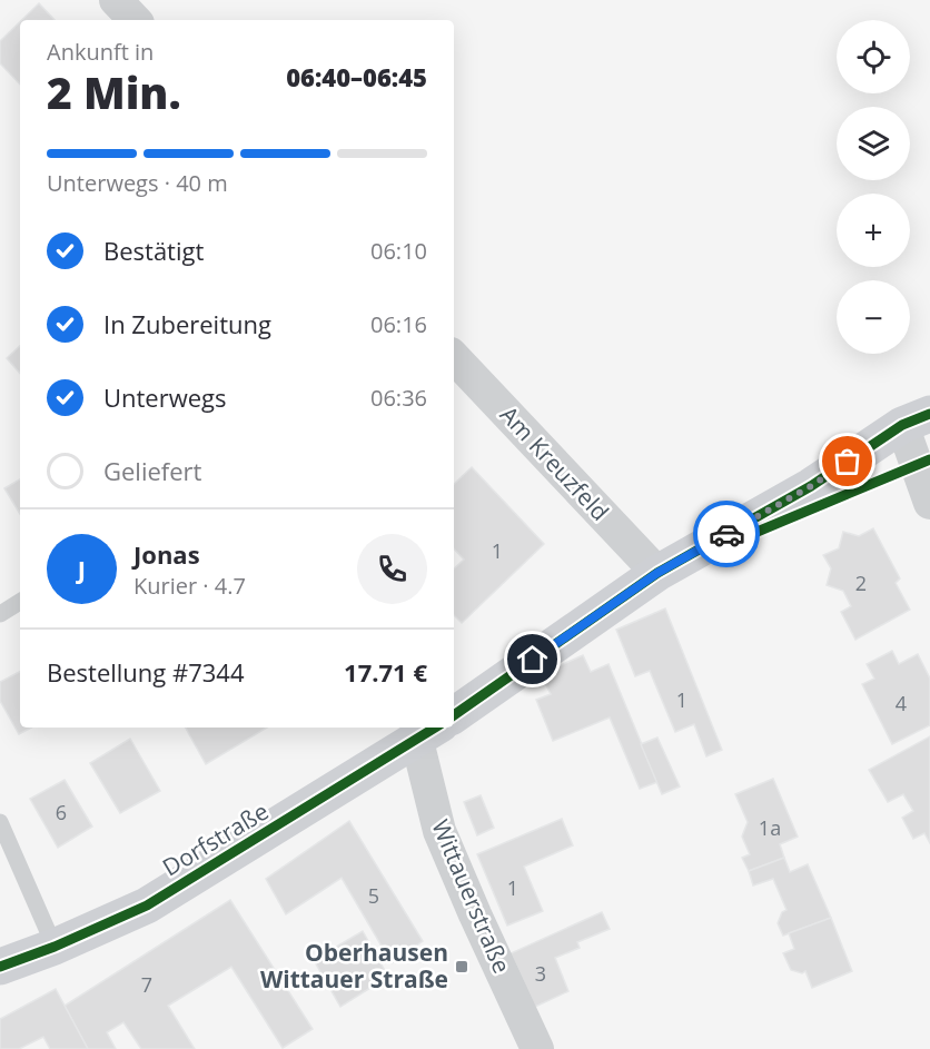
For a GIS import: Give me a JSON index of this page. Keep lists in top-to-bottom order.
{
  "streets": {
    "street": ["Am Kreuzfeld", "Dorfstraße", "Wittauerstraße"]
  },
  "crossings": [
    ["Dorfstraße", "Wittauerstraße"]
  ],
  "places": {
    "transit": ["Oberhausen Wittauer Straße"]
  },
  "house_numbers": [
    "1",
    "2",
    "1",
    "4",
    "6",
    "1a",
    "1",
    "5",
    "3",
    "7"
  ],
  "page": {
    "map_buttons": ["+", "−"],
    "heading": ["2 Min.", "Ankunft in", "06:40–06:45"],
    "panel": [
      "Jonas",
      "Kurier · 4.7",
      "Bestellung #7344",
      "17.71 €"
    ],
    "bar": "Unterwegs · 40 m",
    "list": [
      ["Bestätigt", "06:10"],
      ["In Zubereitung", "06:16"],
      ["Unterwegs", "06:36"],
      "Geliefert"
    ],
    "round": "J"
  }
}
